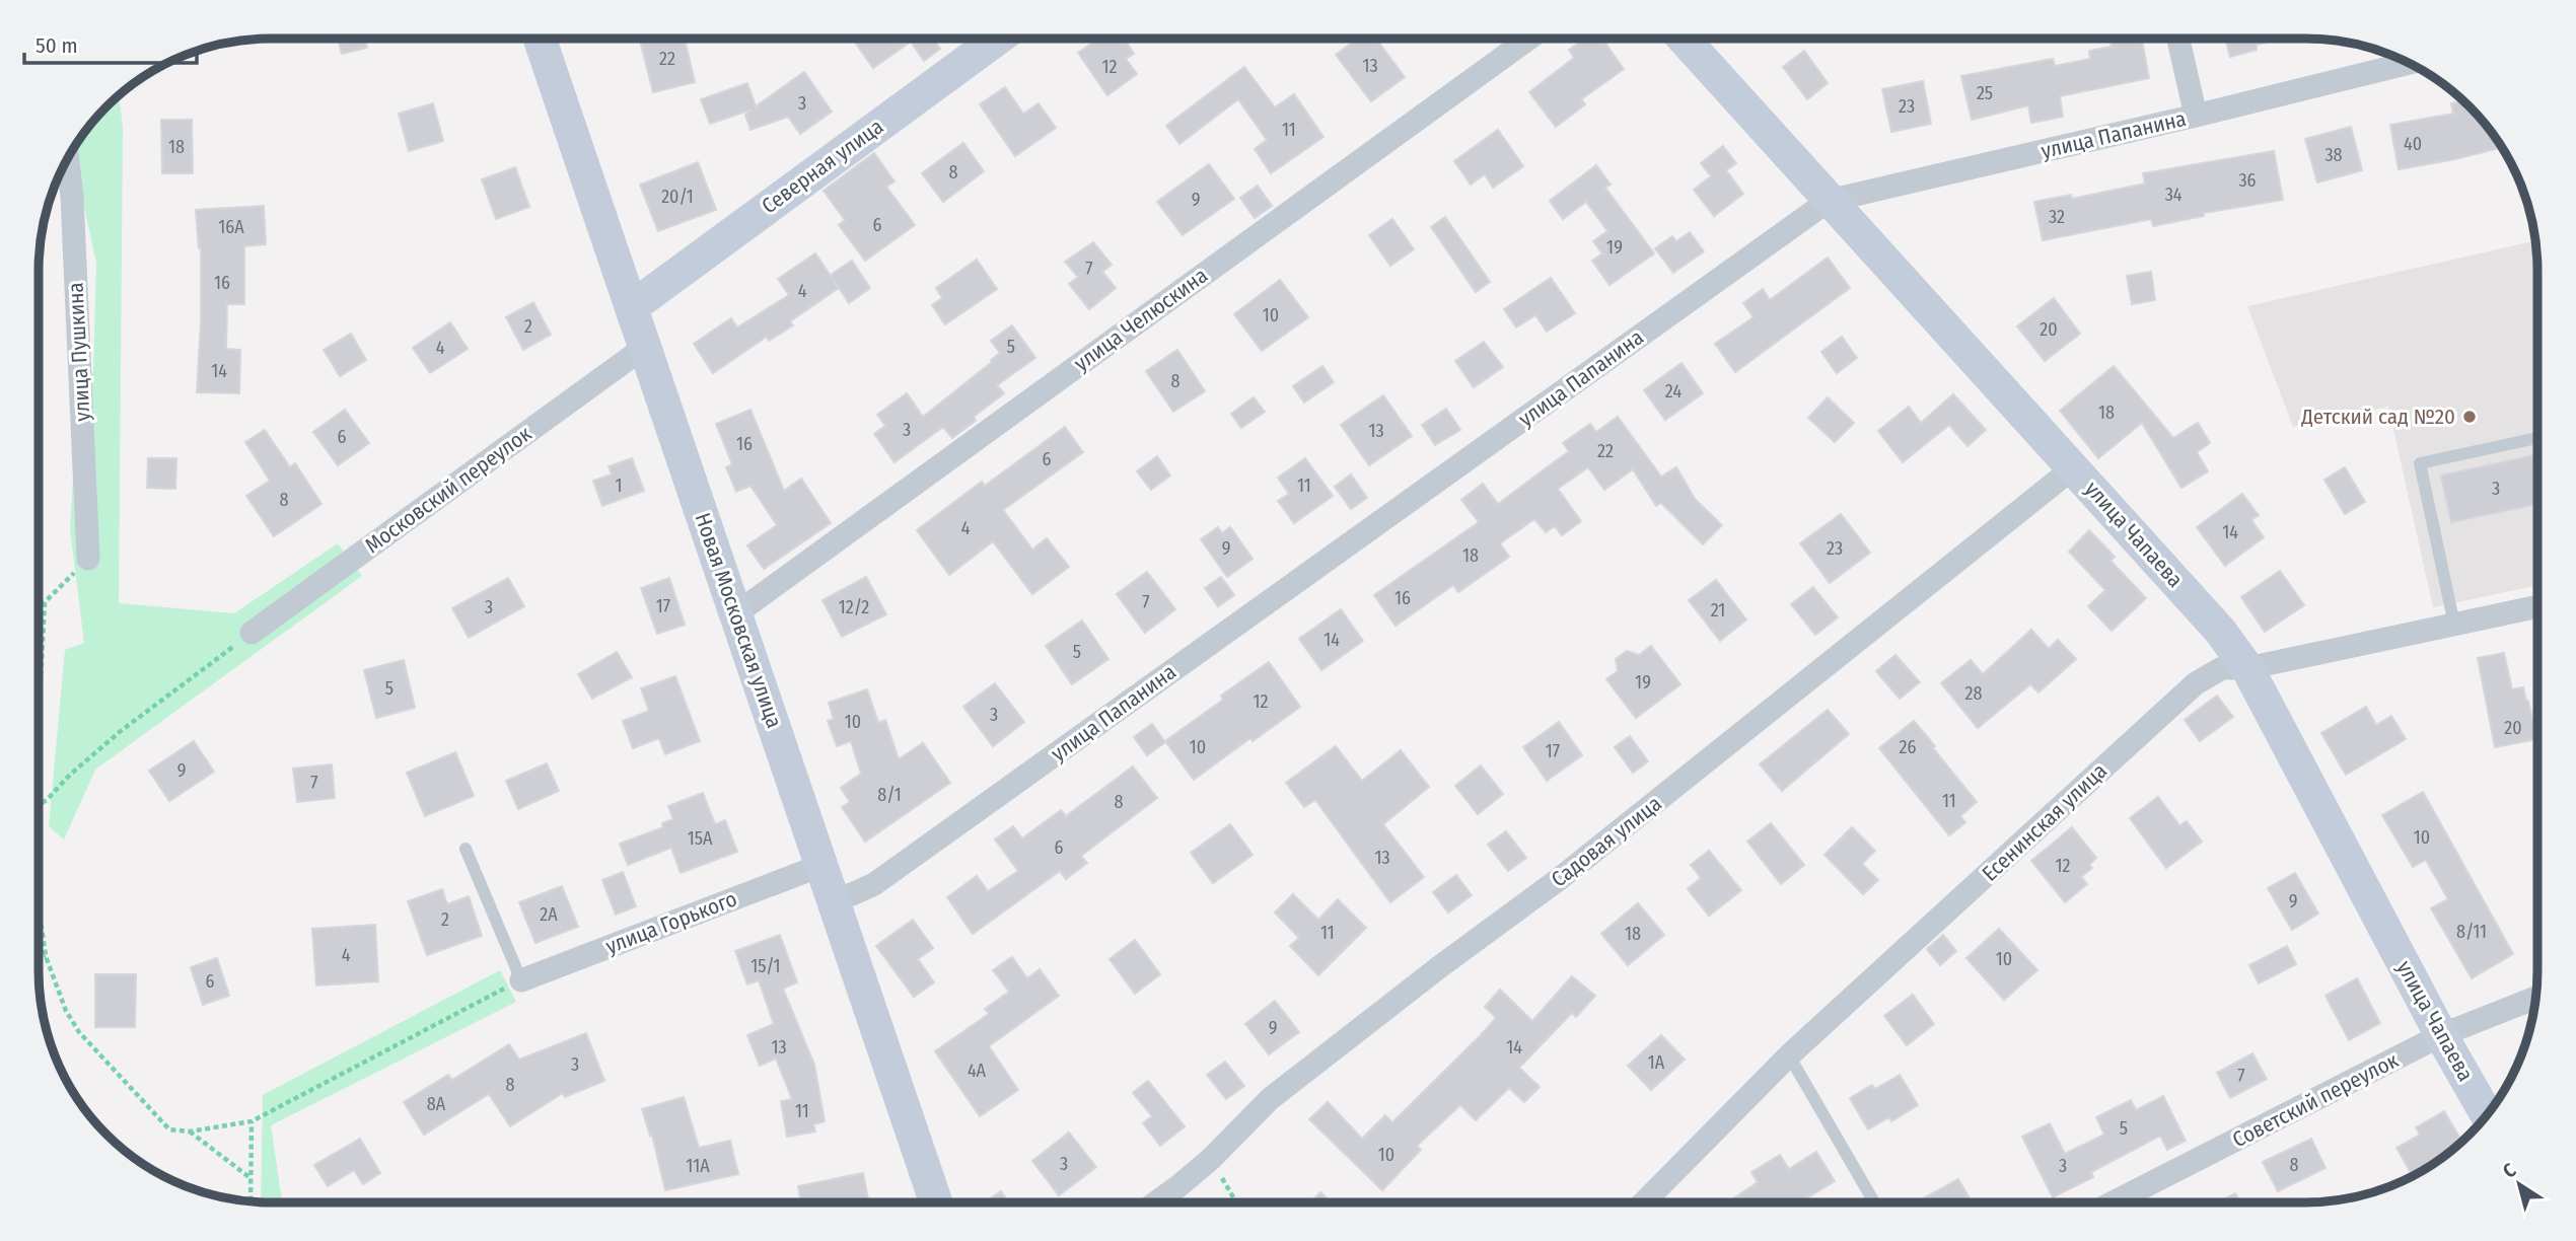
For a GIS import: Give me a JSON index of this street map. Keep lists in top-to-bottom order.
{
  "streets": {
    "street": [
      "улица Папанина",
      "Северная улица",
      "улица Челюскина",
      "улица Пушкина",
      "Московский переулок",
      "улица Чапаева",
      "Новая Московская улица",
      "Есенинская улица",
      "Садовая улица",
      "улица Горького",
      "Советский переулок"
    ]
  },
  "crossings": [
    ["улица Папанина", "улица Чапаева"],
    ["улица Папанина", "Новая Московская улица"],
    ["Северная улица", "Новая Московская улица"],
    ["улица Челюскина", "Новая Московская улица"],
    ["Московский переулок", "Новая Московская улица"],
    ["улица Чапаева", "Есенинская улица"],
    ["улица Чапаева", "Садовая улица"],
    ["улица Чапаева", "Советский переулок"],
    ["Новая Московская улица", "улица Горького"]
  ],
  "places": ["Детский сад №20"],
  "house_numbers": [
    "22",
    "13",
    "12",
    "25",
    "3",
    "23",
    "11",
    "40",
    "18",
    "38",
    "8",
    "36",
    "34",
    "20/1",
    "9",
    "32",
    "6",
    "16А",
    "19",
    "7",
    "16",
    "4",
    "10",
    "2",
    "20",
    "5",
    "4",
    "14",
    "8",
    "24",
    "18",
    "3",
    "13",
    "6",
    "16",
    "22",
    "6",
    "1",
    "11",
    "3",
    "8",
    "4",
    "14",
    "9",
    "23",
    "18",
    "16",
    "7",
    "17",
    "3",
    "12/2",
    "21",
    "14",
    "5",
    "19",
    "5",
    "28",
    "12",
    "3",
    "10",
    "20",
    "10",
    "26",
    "17",
    "9",
    "7",
    "8/1",
    "11",
    "8",
    "10",
    "15А",
    "6",
    "13",
    "12",
    "9",
    "2А",
    "2",
    "8/11",
    "11",
    "18",
    "4",
    "10",
    "15/1",
    "6",
    "9",
    "13",
    "14",
    "1А",
    "3",
    "4А",
    "7",
    "8",
    "8А",
    "11",
    "5",
    "10",
    "3",
    "8",
    "11А",
    "3"
  ],
  "scale_bar": "50 m",
  "north": "top left"
}
